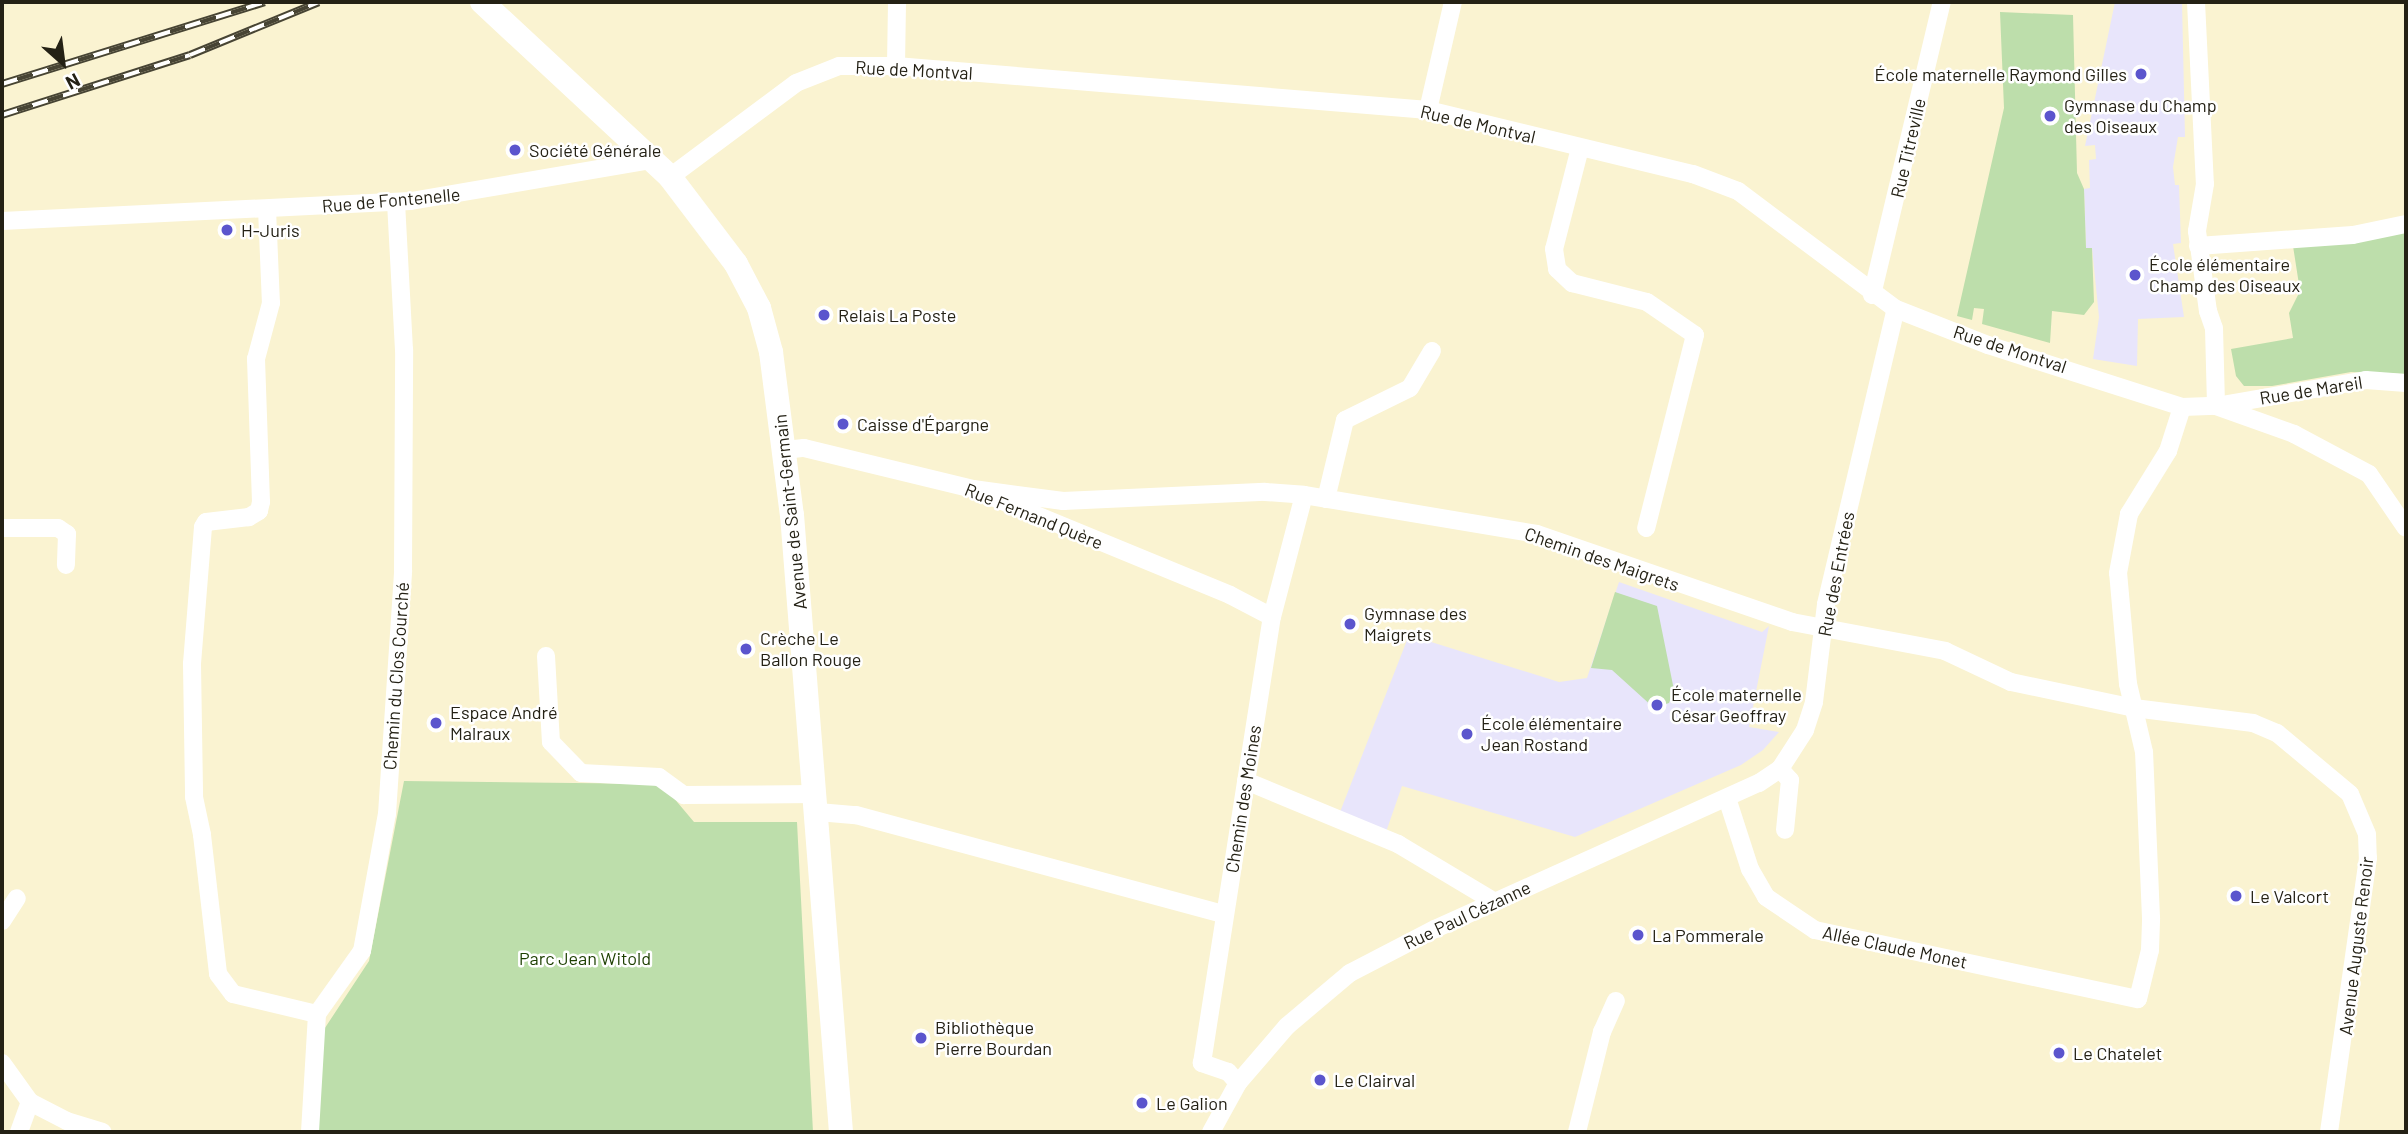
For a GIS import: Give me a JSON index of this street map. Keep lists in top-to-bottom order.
{
  "streets": {
    "main road": ["Avenue de Saint-Germain"],
    "street": [
      "Rue de Montval",
      "Rue Titreville",
      "Rue de Fontenelle",
      "Rue de Mareil",
      "Rue Fernand Quère",
      "Chemin des Maigrets",
      "Rue des Entrées",
      "Chemin du Clos Courché",
      "Chemin des Moines",
      "Rue Paul Cézanne",
      "Avenue Auguste Renoir",
      "Allée Claude Monet"
    ]
  },
  "crossings": [
    ["Rue de Montval", "Rue Titreville"],
    ["Rue de Montval", "Rue de Mareil"],
    ["Rue de Montval", "Avenue de Saint-Germain"],
    ["Rue de Montval", "Rue des Entrées"],
    ["Rue de Fontenelle", "Avenue de Saint-Germain"],
    ["Rue de Fontenelle", "Chemin du Clos Courché"],
    ["Avenue de Saint-Germain", "Rue Fernand Quère"],
    ["Rue Fernand Quère", "Chemin des Maigrets"],
    ["Rue Fernand Quère", "Chemin des Moines"],
    ["Chemin des Maigrets", "Rue des Entrées"],
    ["Chemin des Maigrets", "Chemin des Moines"],
    ["Chemin des Maigrets", "Avenue Auguste Renoir"],
    ["Chemin des Maigrets", "Allée Claude Monet"],
    ["Rue des Entrées", "Rue Paul Cézanne"],
    ["Chemin des Moines", "Rue Paul Cézanne"],
    ["Rue Paul Cézanne", "Allée Claude Monet"],
    ["Avenue Auguste Renoir", "Allée Claude Monet"]
  ],
  "parks": ["Parc Jean Witold"],
  "places": [
    "École maternelle Raymond Gilles",
    "Gymnase du Champ des Oiseaux",
    "Société Générale",
    "H-Juris",
    "École élémentaire Champ des Oiseaux",
    "Relais La Poste",
    "Caisse d'Épargne",
    "Gymnase des Maigrets",
    "Crèche Le Ballon Rouge",
    "École maternelle César Geoffray",
    "Espace André Malraux",
    "École élémentaire Jean Rostand",
    "Le Valcort",
    "La Pommerale",
    "Bibliothèque Pierre Bourdan",
    "Le Chatelet",
    "Le Clairval",
    "Le Galion"
  ],
  "north": "bottom right"
}
